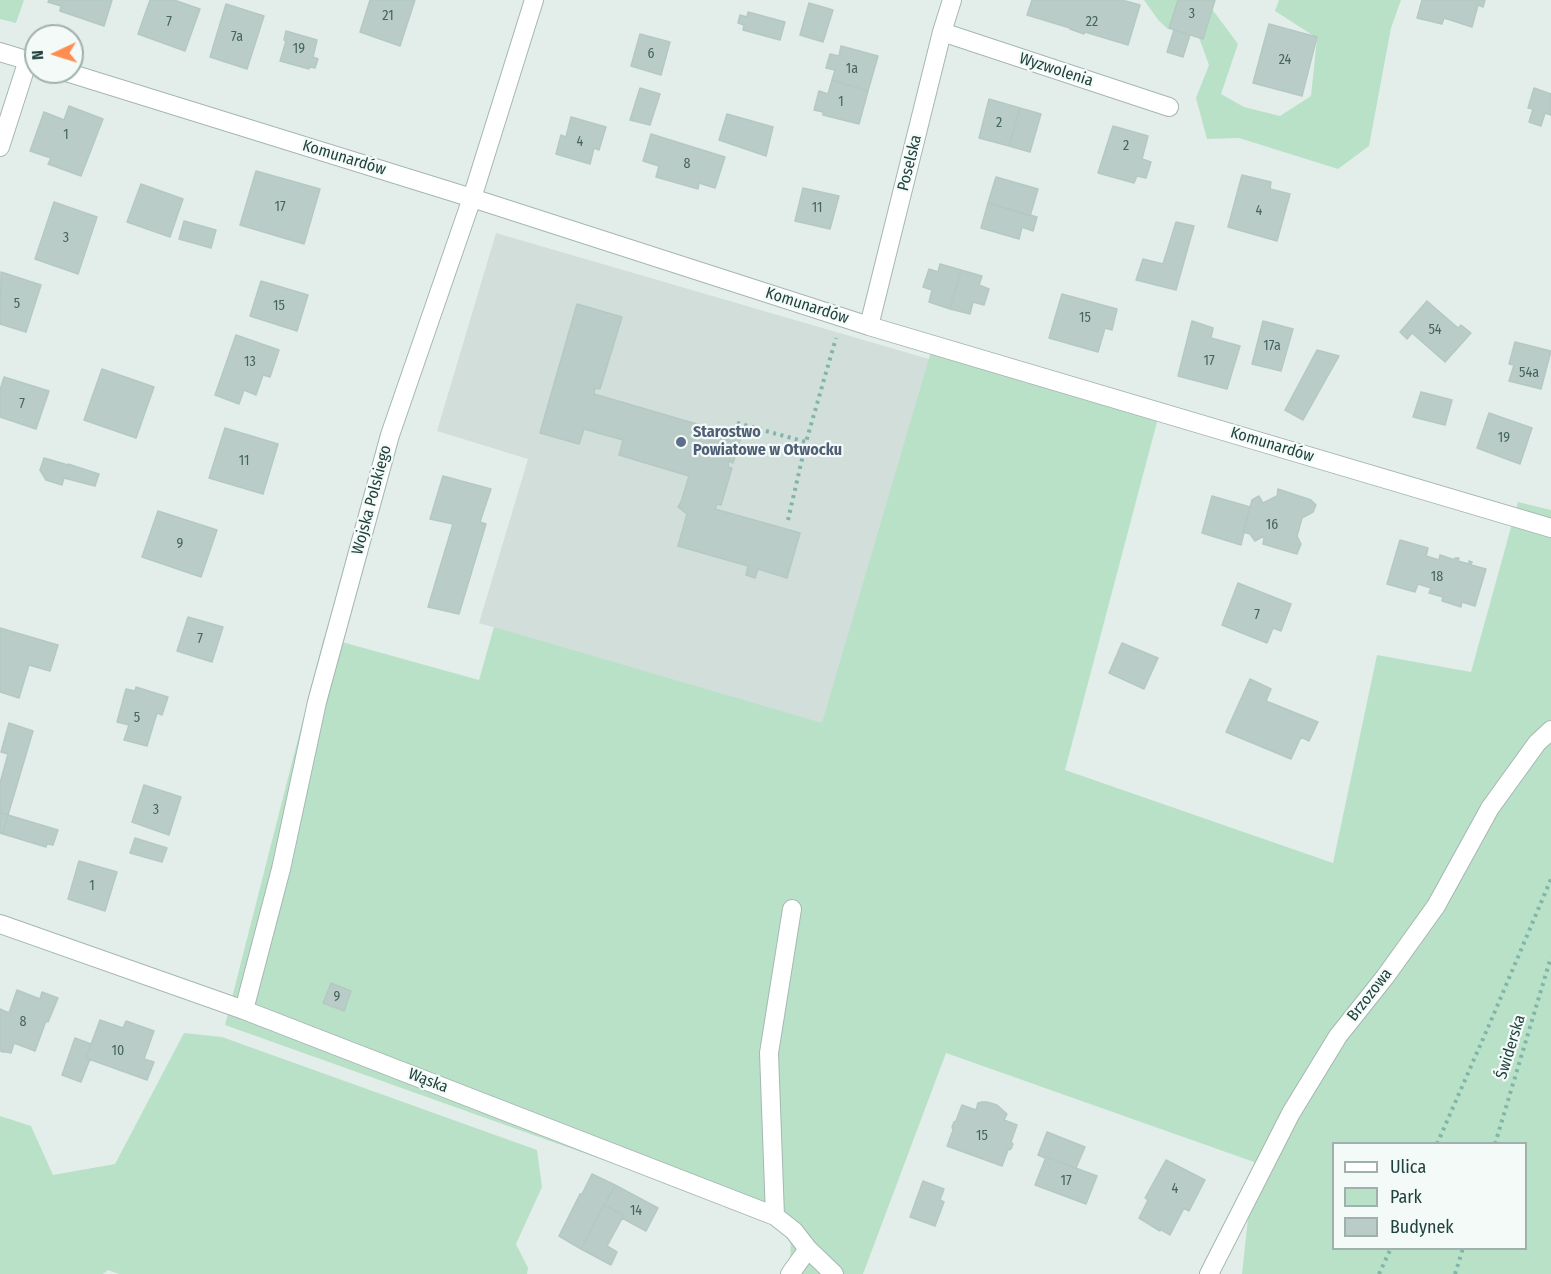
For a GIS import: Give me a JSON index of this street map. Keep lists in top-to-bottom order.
{
  "streets": {
    "street": [
      "Wyzwolenia",
      "Komunardów",
      "Poselska",
      "Wojska Polskiego",
      "Brzozowa",
      "Wąska"
    ],
    "path": ["Świderska"]
  },
  "crossings": [
    ["Wyzwolenia", "Poselska"],
    ["Komunardów", "Poselska"],
    ["Komunardów", "Wojska Polskiego"],
    ["Wojska Polskiego", "Wąska"]
  ],
  "places": ["Starostwo Powiatowe w Otwocku"],
  "house_numbers": [
    "3",
    "21",
    "7",
    "22",
    "7a",
    "19",
    "6",
    "24",
    "1a",
    "1",
    "2",
    "1",
    "4",
    "2",
    "8",
    "17",
    "11",
    "4",
    "3",
    "5",
    "15",
    "15",
    "54",
    "17a",
    "17",
    "13",
    "54a",
    "7",
    "19",
    "11",
    "16",
    "9",
    "18",
    "7",
    "7",
    "5",
    "3",
    "1",
    "9",
    "8",
    "10",
    "15",
    "17",
    "4",
    "14"
  ],
  "legend": ["Ulica", "Park", "Budynek"],
  "north": "left"
}
